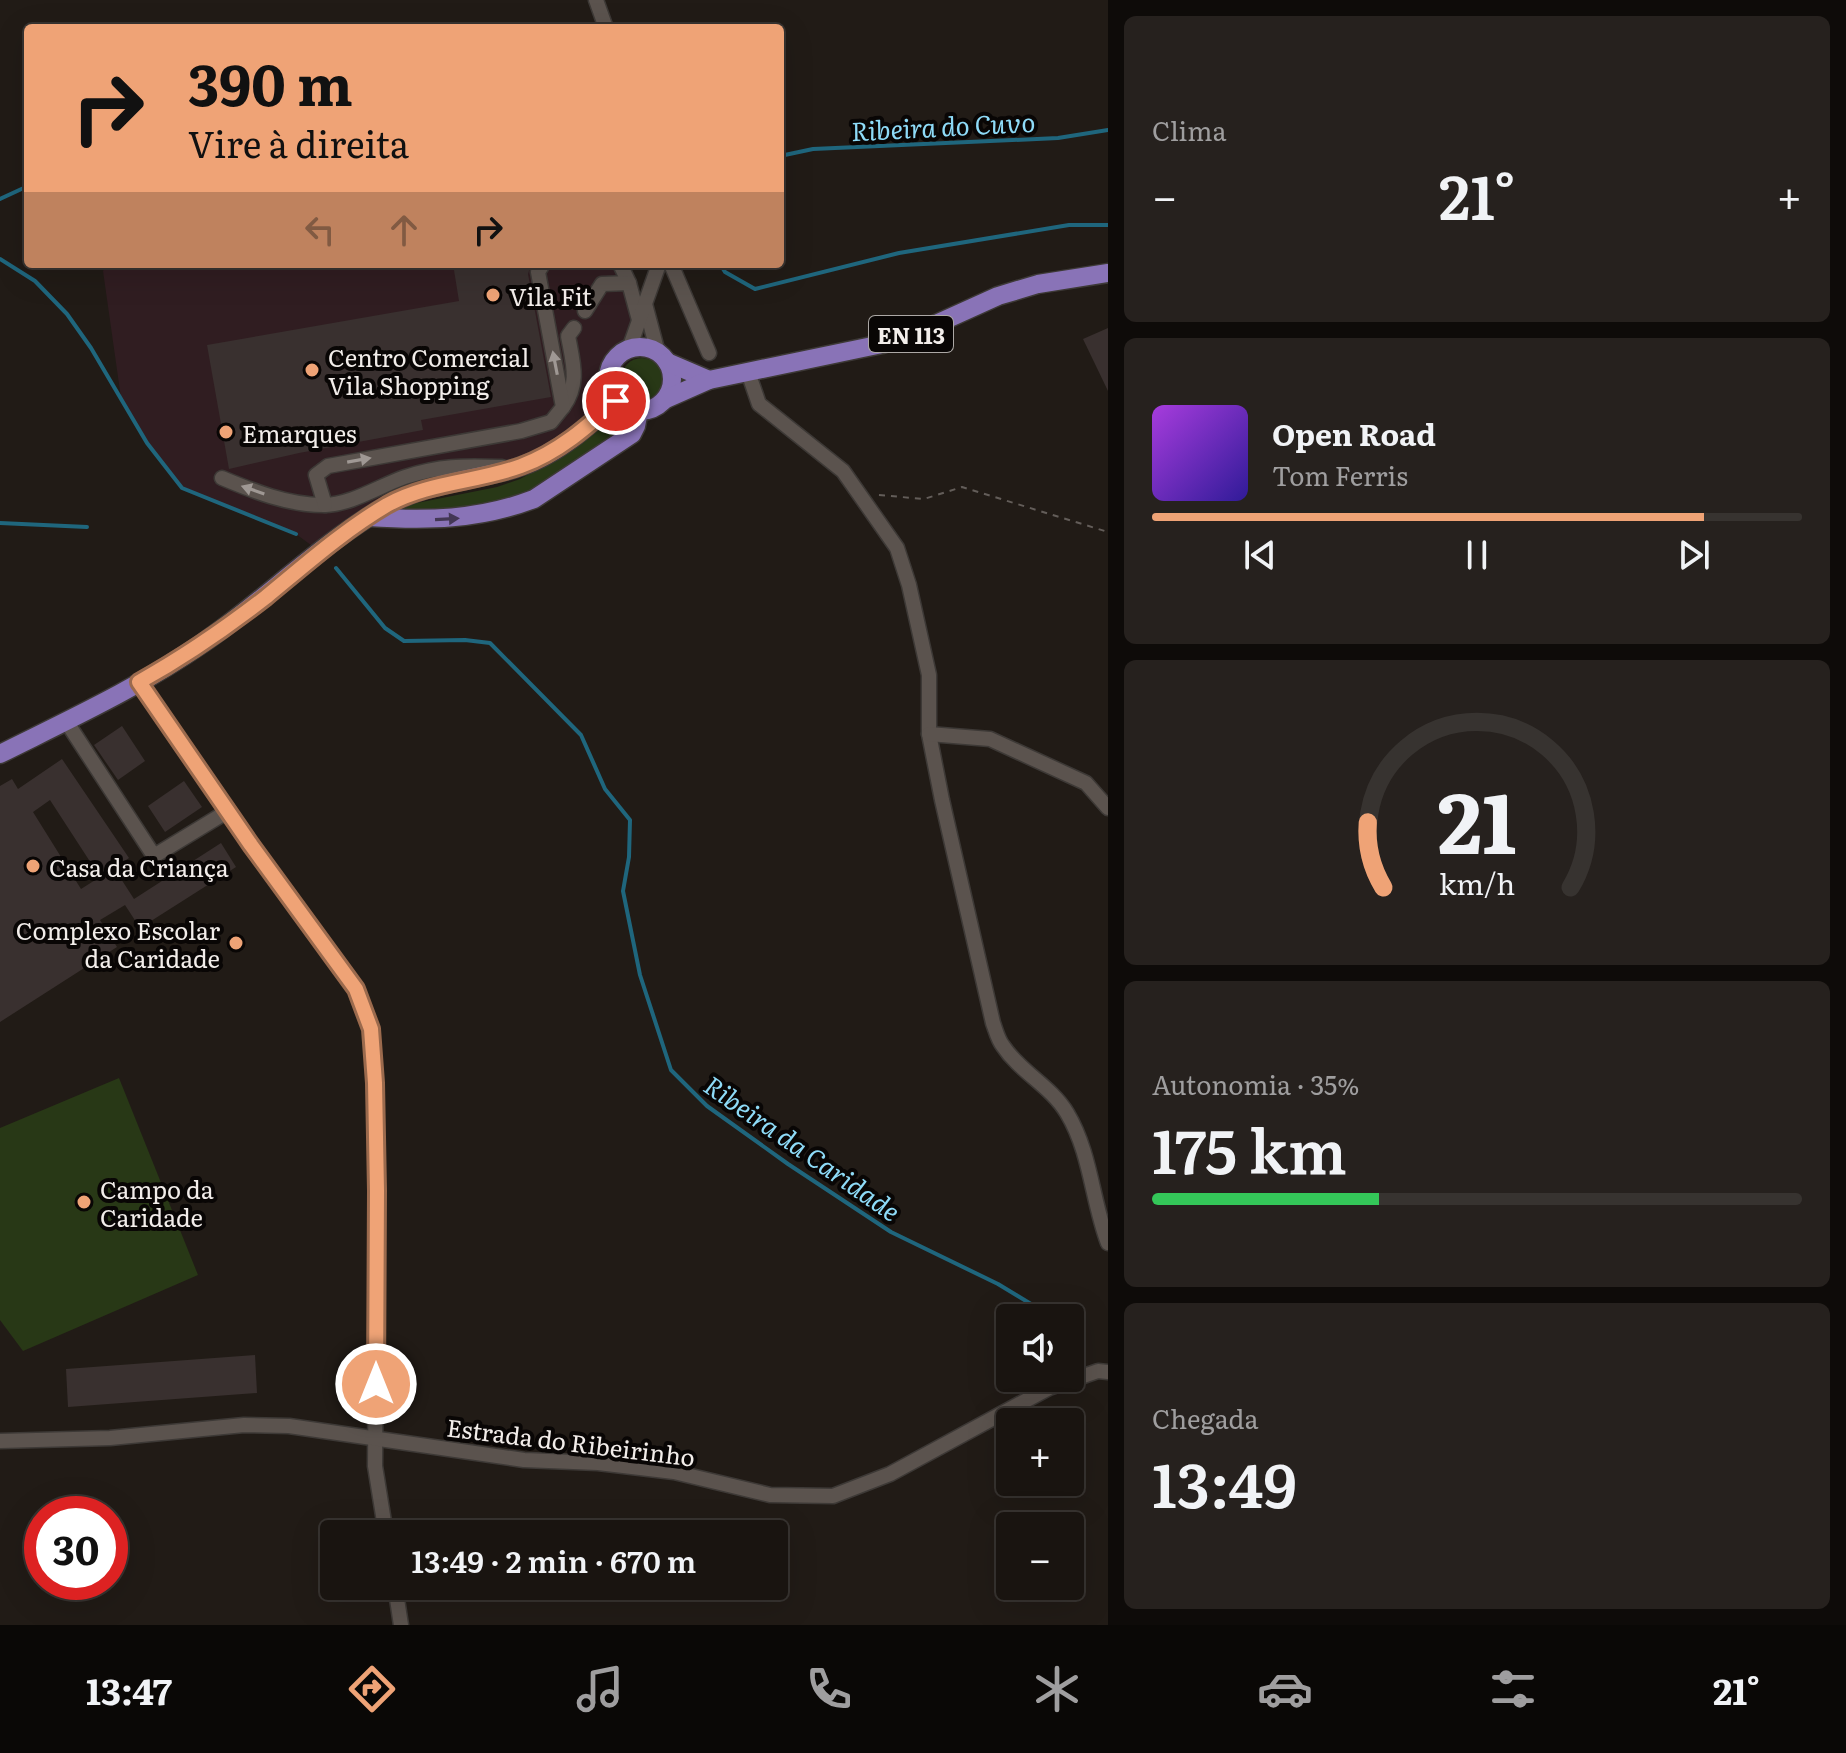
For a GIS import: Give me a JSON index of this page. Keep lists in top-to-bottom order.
{
  "streets": {
    "main road": ["EN 113"],
    "street": ["Estrada do Ribeirinho"]
  },
  "water": ["Ribeira do Cuvo", "Ribeira da Caridade"],
  "places": [
    "Vila Fit",
    "Centro Comercial Vila Shopping",
    "Emarques",
    "Casa da Criança",
    "Complexo Escolar da Caridade",
    "Campo da Caridade"
  ],
  "page": {
    "tile": [
      "Clima",
      ["Autonomia · 35%", "175 km"],
      ["Chegada", "13:49"]
    ],
    "turn": ["390 m", "Vire à direita"],
    "heat": ["−", "21°", "+"],
    "song": ["Open Road", "Tom Ferris"],
    "map_buttons": ["+", "−"],
    "limit": "30",
    "trip": "13:49 · 2 min · 670 m",
    "tabs": ["13:47", "21°"],
    "gauge": ["21", "km/h"]
  }
}
